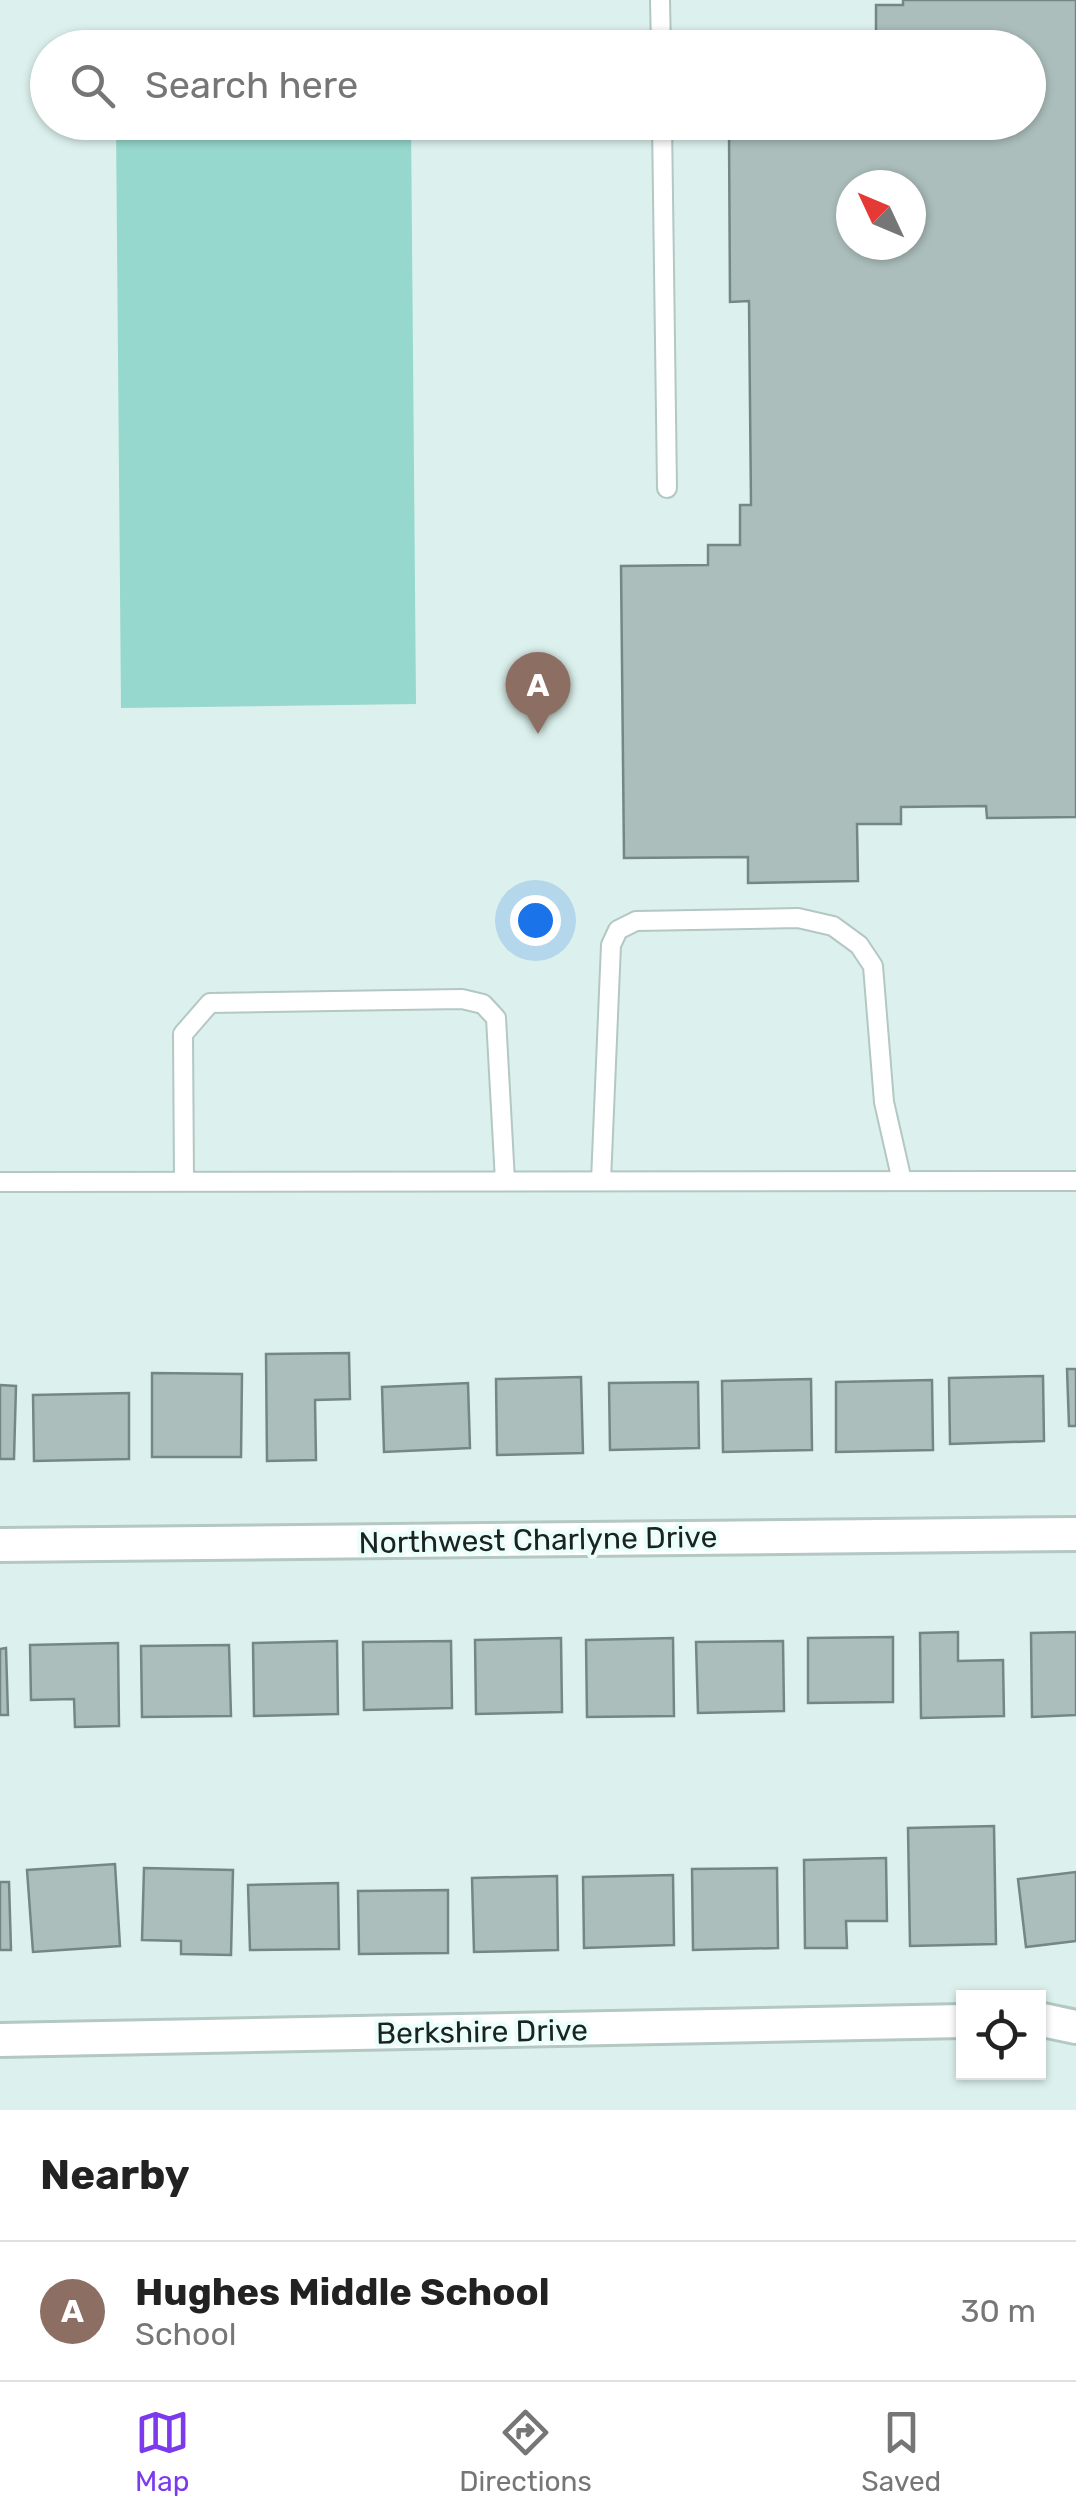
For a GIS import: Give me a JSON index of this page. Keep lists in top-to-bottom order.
{
  "streets": {
    "street": ["Northwest Charlyne Drive", "Berkshire Drive"]
  },
  "north": "top left",
  "page": {
    "search": "Search here",
    "pins": "A",
    "heading": "Nearby",
    "list": [
      {
        "mark": "A",
        "name": "Hughes Middle School",
        "note": "School",
        "value": "30 m"
      }
    ],
    "nav": ["Map", "Directions", "Saved"]
  }
}
